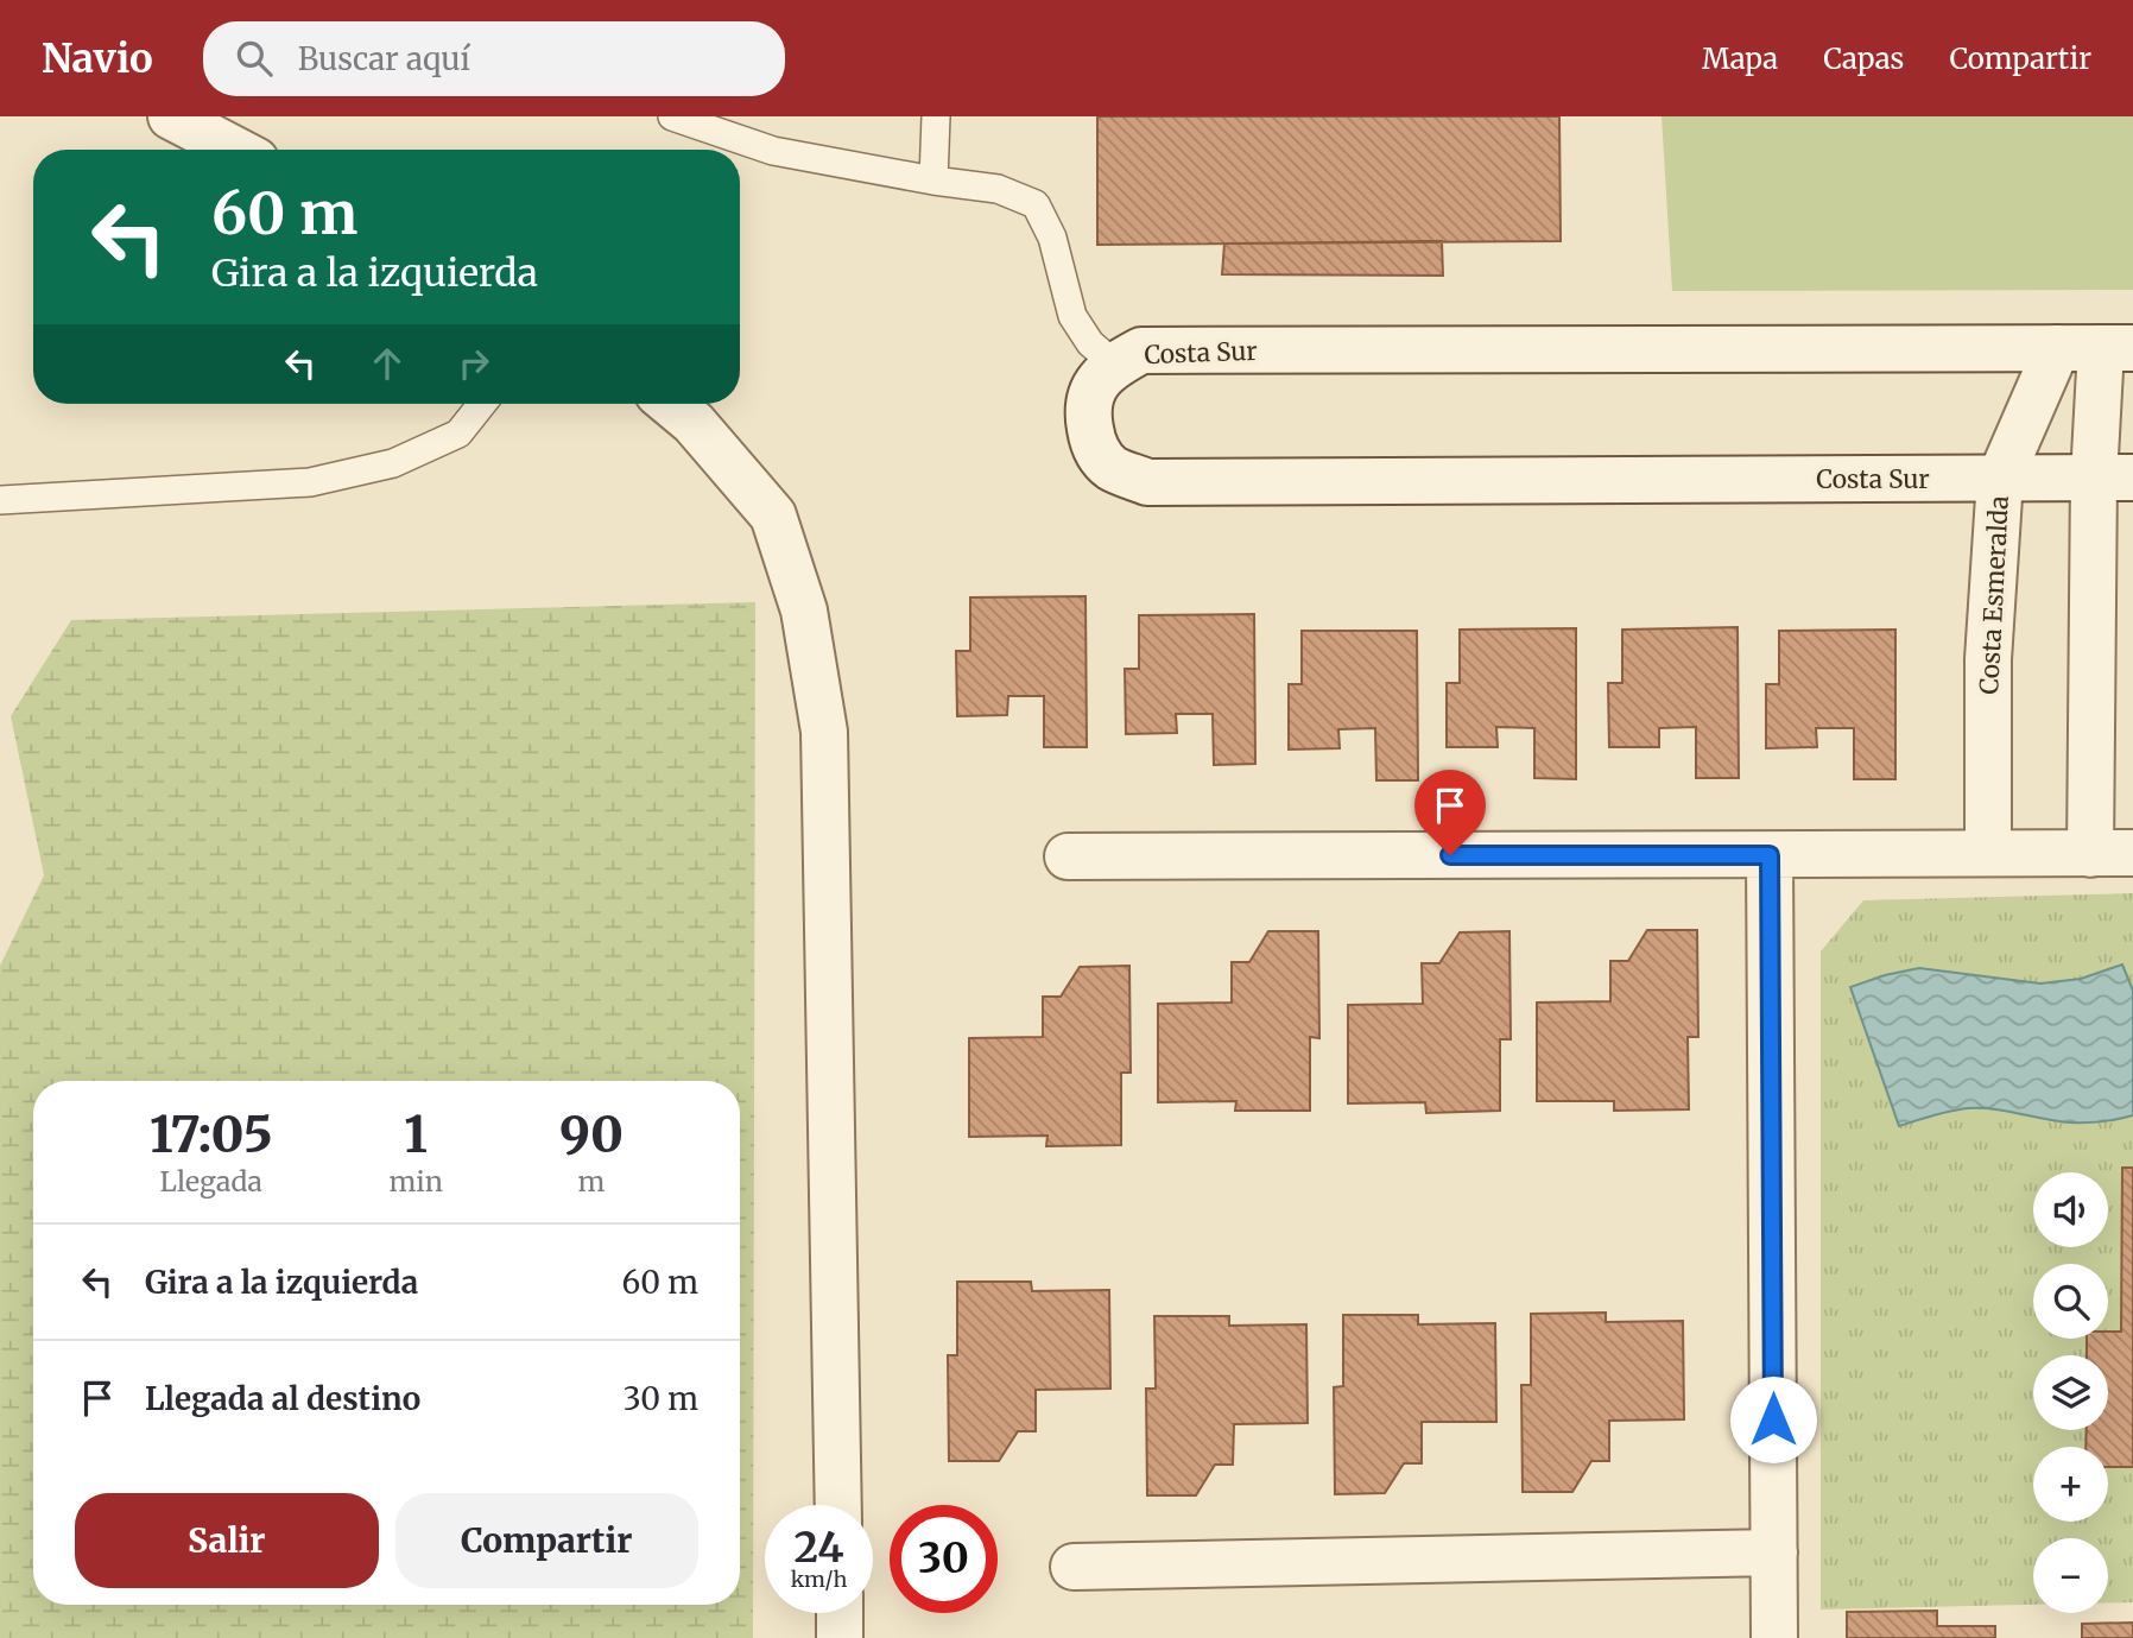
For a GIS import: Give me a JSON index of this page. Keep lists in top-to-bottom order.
{
  "streets": {
    "street": ["Costa Sur", "Costa Esmeralda"]
  },
  "crossings": [
    ["Costa Sur", "Costa Esmeralda"]
  ],
  "page": {
    "header": "Navio",
    "search": "Buscar aquí",
    "nav": ["Mapa", "Capas", "Compartir"],
    "turn": ["60 m", "Gira a la izquierda"],
    "eta": [
      "17:05",
      "Llegada",
      "1",
      "min",
      "90",
      "m"
    ],
    "map_buttons": ["+", "−"],
    "list": [
      {
        "name": "Gira a la izquierda",
        "value": "60 m"
      },
      {
        "name": "Llegada al destino",
        "value": "30 m"
      }
    ],
    "buttons": ["Salir", "Compartir"],
    "speed": "24 km/h",
    "limit": "30"
  }
}
